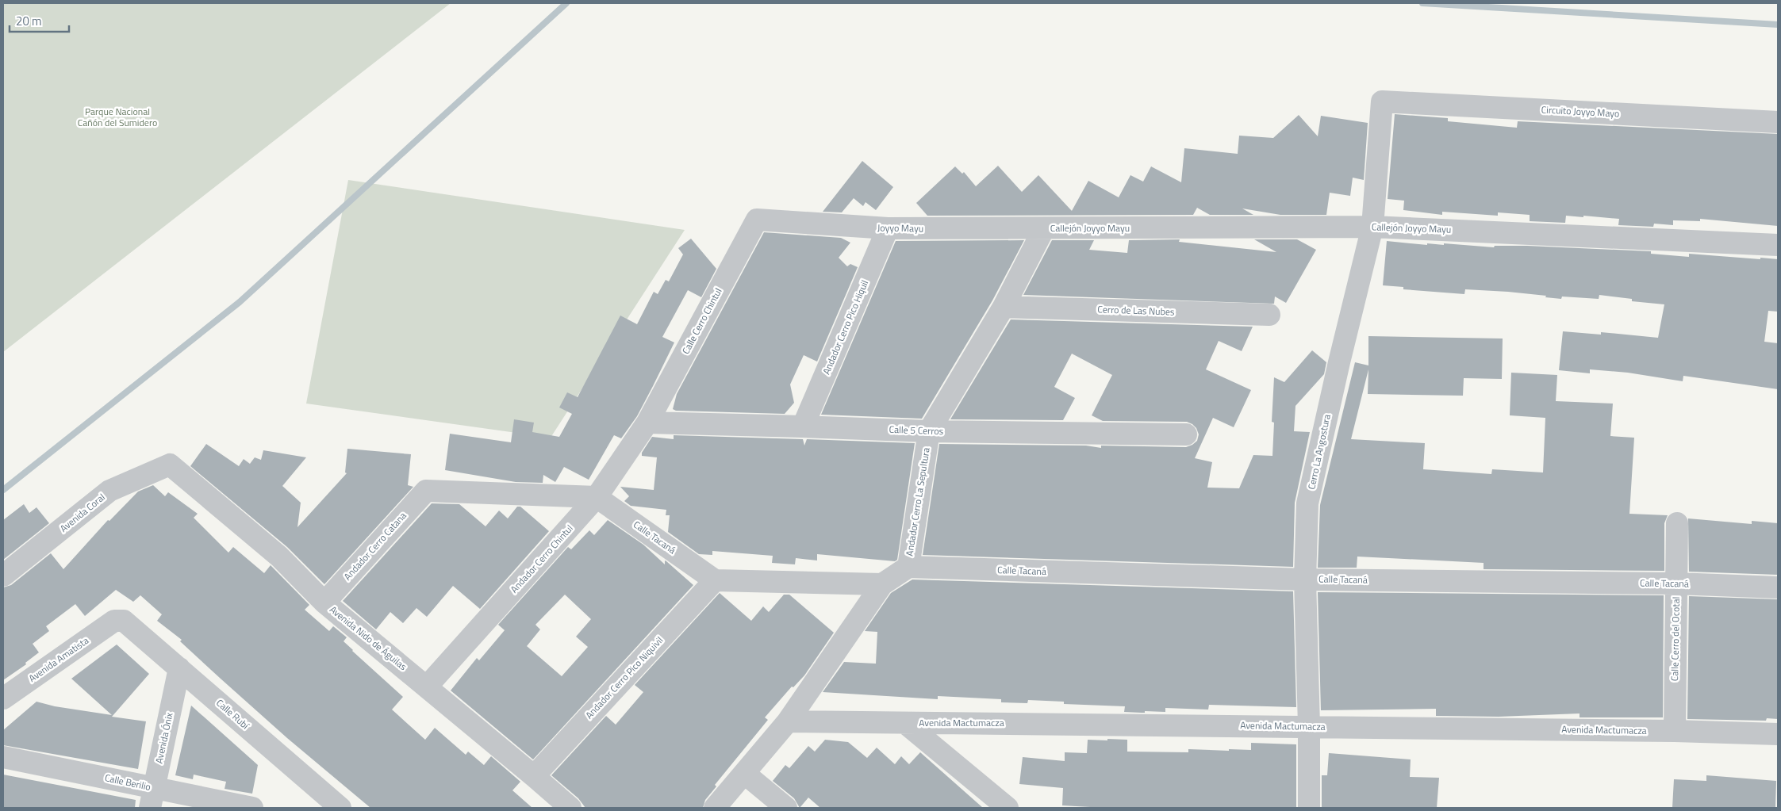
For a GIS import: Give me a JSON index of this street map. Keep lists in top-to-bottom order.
{
  "streets": {
    "street": [
      "Circuito Joyyo Mayo",
      "Joyyo Mayu",
      "Callejón Joyyo Mayu",
      "Cerro de Las Nubes",
      "Calle Cerro Chintul",
      "Andador Cerro Pico Hiquil",
      "Calle 5 Cerros",
      "Cerro La Angostura",
      "Andador Cerro La Sepultura",
      "Avenida Coral",
      "Calle Tacaná",
      "Andador Cerro Catana",
      "Andador Cerro Chintul",
      "Avenida Nido de Águilas",
      "Calle Cerro del Ocotal",
      "Avenida Amatista",
      "Andador Cerro Pico Niquivil",
      "Calle Rubí",
      "Avenida Mactumacza",
      "Avenida Ónix",
      "Calle Berilio"
    ]
  },
  "crossings": [
    ["Circuito Joyyo Mayo", "Cerro La Angostura"],
    ["Joyyo Mayu", "Callejón Joyyo Mayu"],
    ["Joyyo Mayu", "Calle Cerro Chintul"],
    ["Joyyo Mayu", "Andador Cerro Pico Hiquil"],
    ["Joyyo Mayu", "Andador Cerro La Sepultura"],
    ["Callejón Joyyo Mayu", "Cerro La Angostura"],
    ["Callejón Joyyo Mayu", "Andador Cerro La Sepultura"],
    ["Cerro de Las Nubes", "Andador Cerro La Sepultura"],
    ["Calle Cerro Chintul", "Calle 5 Cerros"],
    ["Calle Cerro Chintul", "Andador Cerro Chintul"],
    ["Andador Cerro Pico Hiquil", "Calle 5 Cerros"],
    ["Calle 5 Cerros", "Andador Cerro La Sepultura"],
    ["Calle 5 Cerros", "Andador Cerro Chintul"],
    ["Cerro La Angostura", "Calle Tacaná"],
    ["Cerro La Angostura", "Avenida Mactumacza"],
    ["Andador Cerro La Sepultura", "Calle Tacaná"],
    ["Andador Cerro La Sepultura", "Avenida Mactumacza"],
    ["Avenida Coral", "Avenida Nido de Águilas"],
    ["Calle Tacaná", "Andador Cerro Catana"],
    ["Calle Tacaná", "Andador Cerro Chintul"],
    ["Calle Tacaná", "Calle Cerro del Ocotal"],
    ["Calle Tacaná", "Andador Cerro Pico Niquivil"],
    ["Andador Cerro Catana", "Andador Cerro Chintul"],
    ["Andador Cerro Catana", "Avenida Nido de Águilas"],
    ["Andador Cerro Chintul", "Avenida Nido de Águilas"],
    ["Avenida Nido de Águilas", "Andador Cerro Pico Niquivil"],
    ["Calle Cerro del Ocotal", "Avenida Mactumacza"],
    ["Avenida Amatista", "Calle Rubí"],
    ["Calle Rubí", "Avenida Ónix"],
    ["Avenida Ónix", "Calle Berilio"]
  ],
  "parks": ["Parque Nacional Cañón del Sumidero"],
  "scale_bar": "20 m"
}
